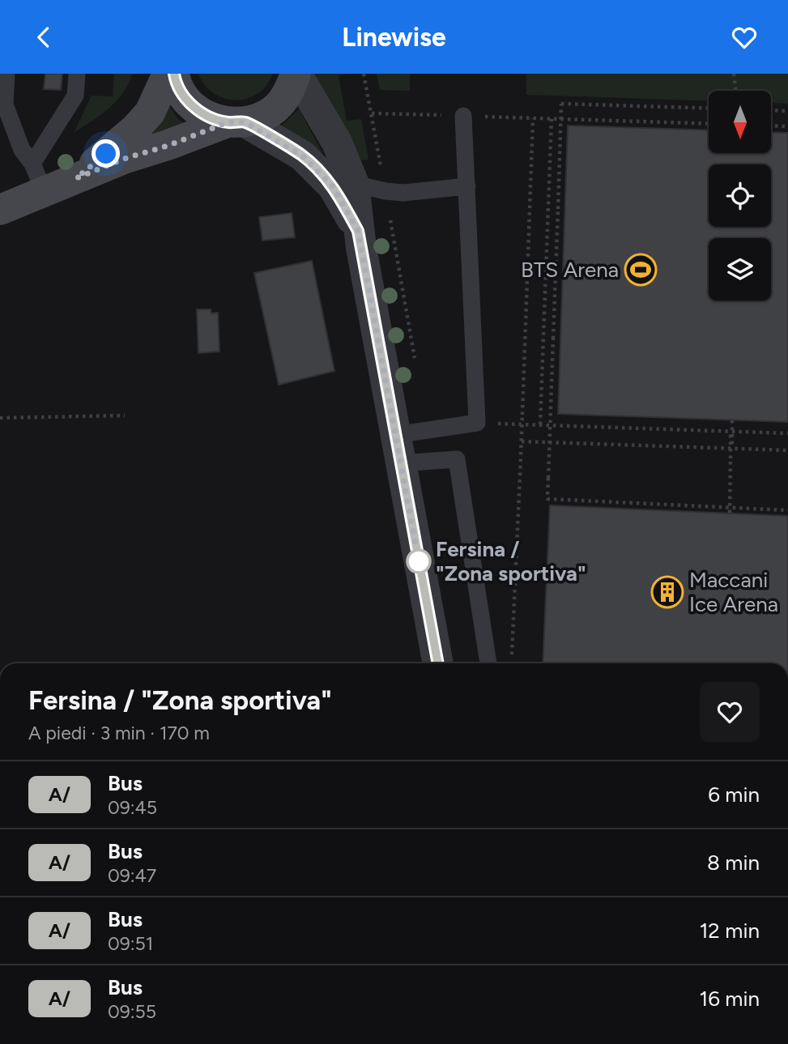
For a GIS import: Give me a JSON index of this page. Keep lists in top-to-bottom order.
{
  "places": {
    "sports": ["BTS Arena"],
    "other": ["Fersina / \"Zona sportiva\""],
    "building": ["Maccani Ice Arena"]
  },
  "lines": ["bus line A/"],
  "north": "bottom",
  "page": {
    "header": "Linewise",
    "heading": ["Fersina / \"Zona sportiva\"", "A piedi · 3 min · 170 m"],
    "list": [
      {
        "mark": "A/",
        "name": "Bus",
        "note": "09:45",
        "value": "6 min"
      },
      {
        "mark": "A/",
        "name": "Bus",
        "note": "09:47",
        "value": "8 min"
      },
      {
        "mark": "A/",
        "name": "Bus",
        "note": "09:51",
        "value": "12 min"
      },
      {
        "mark": "A/",
        "name": "Bus",
        "note": "09:55",
        "value": "16 min"
      }
    ]
  }
}
